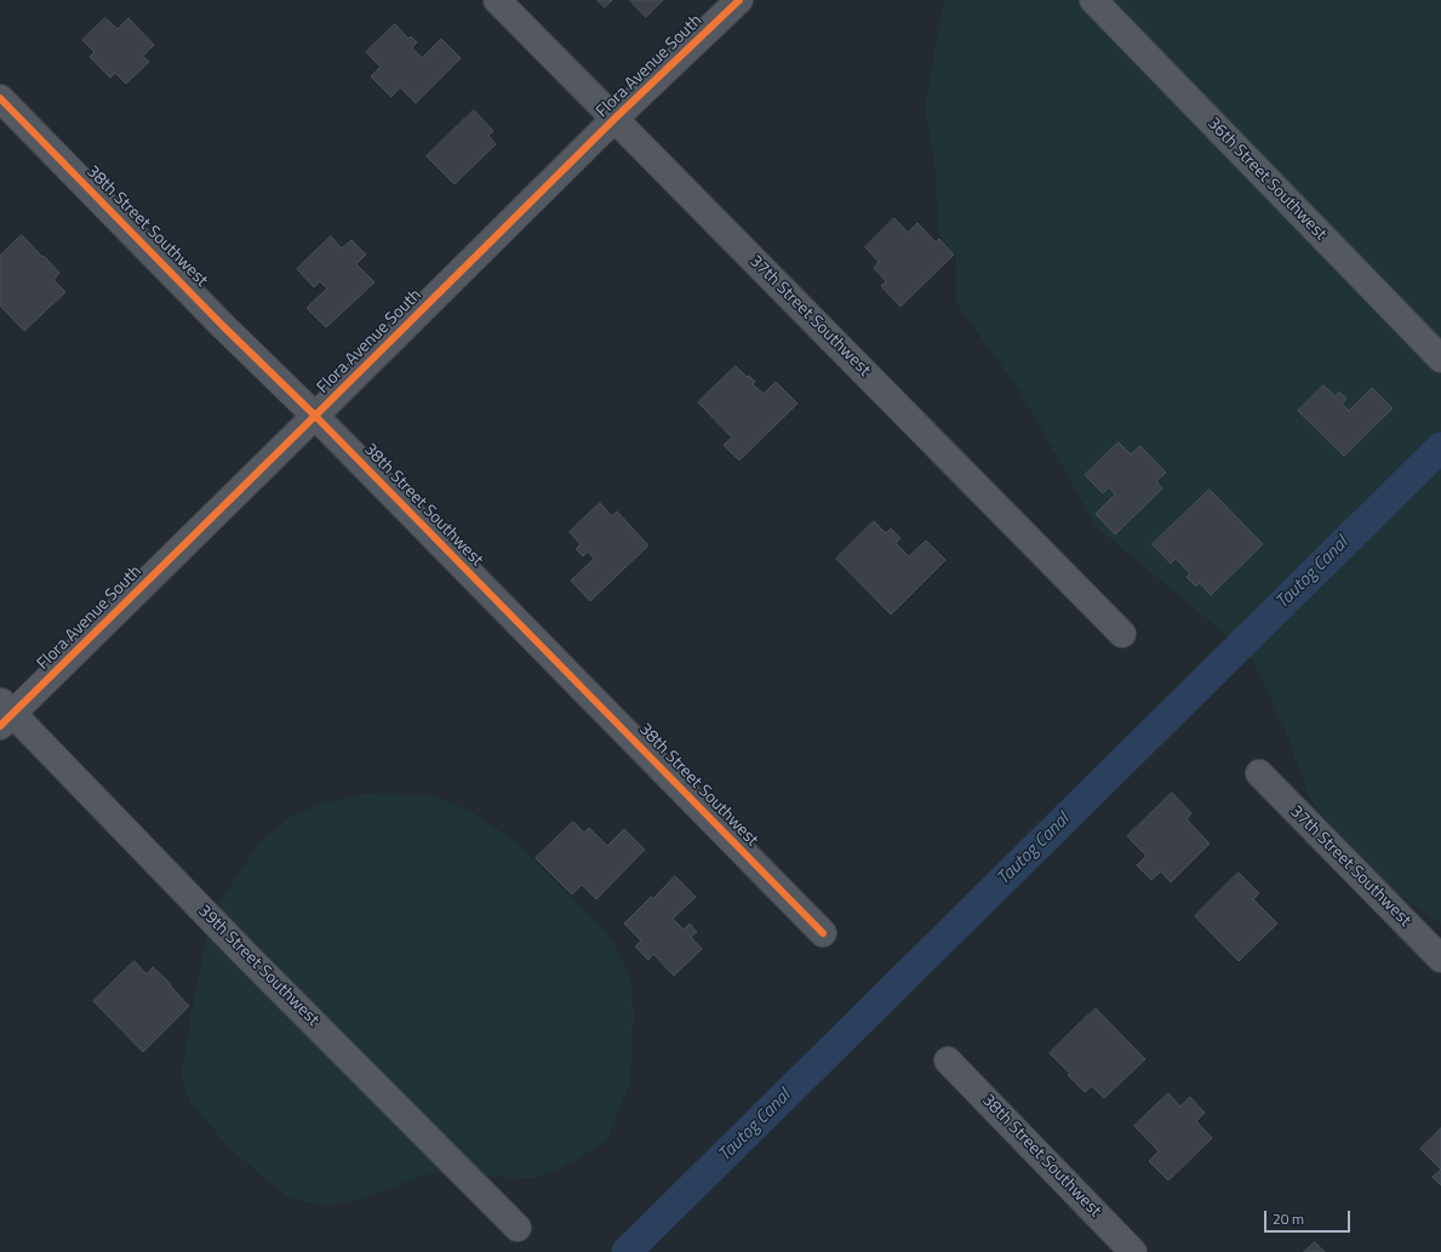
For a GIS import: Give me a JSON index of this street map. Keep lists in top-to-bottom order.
{
  "streets": {
    "street": [
      "Flora Avenue South",
      "36th Street Southwest",
      "38th Street Southwest",
      "37th Street Southwest",
      "39th Street Southwest"
    ]
  },
  "crossings": [
    ["Flora Avenue South", "38th Street Southwest"],
    ["Flora Avenue South", "37th Street Southwest"],
    ["Flora Avenue South", "39th Street Southwest"]
  ],
  "water": ["Tautog Canal"],
  "scale_bar": "20 m"
}
